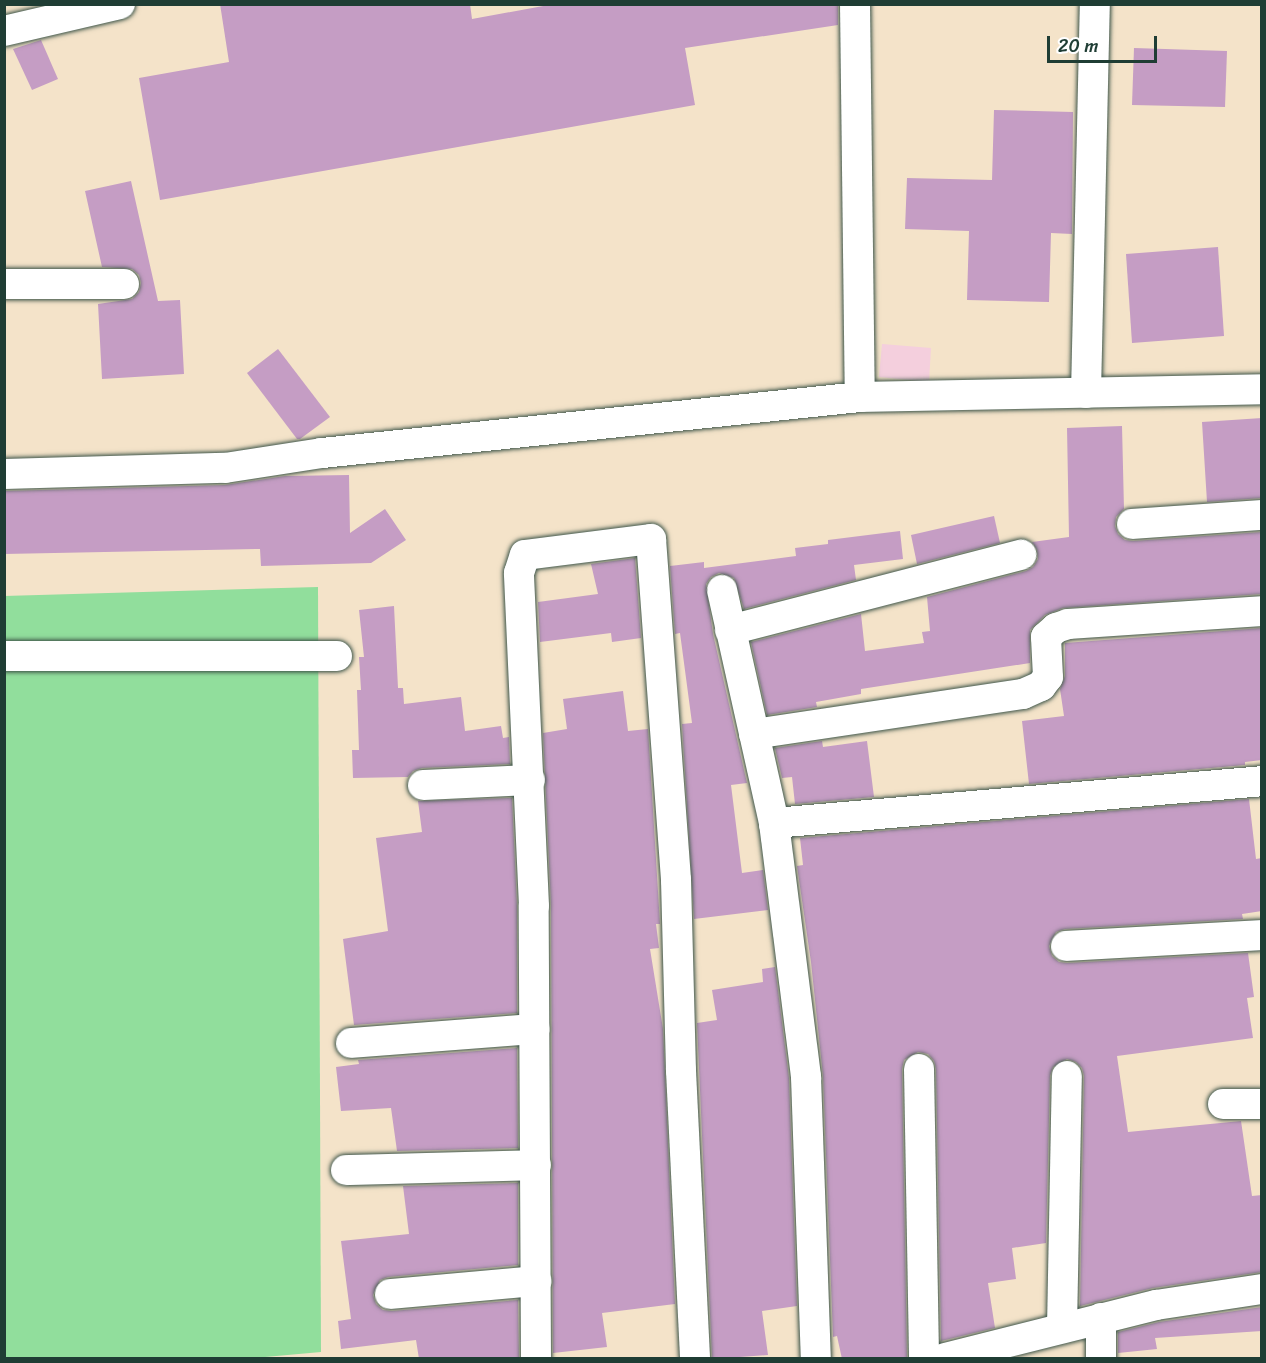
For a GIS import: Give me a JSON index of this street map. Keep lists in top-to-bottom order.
{
  "scale_bar": "20 m"
}
